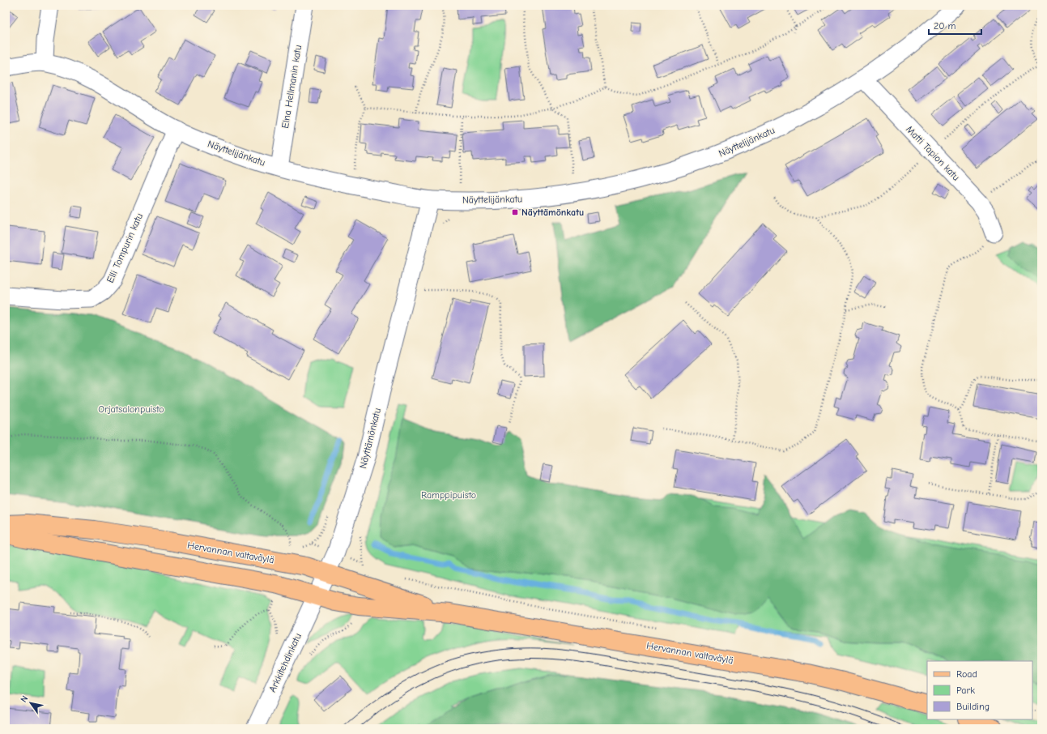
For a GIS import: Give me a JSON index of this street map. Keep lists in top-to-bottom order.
{
  "streets": {
    "main road": ["Hervannan valtaväylä"],
    "street": [
      "Elna Hellmanin katu",
      "Näyttelijänkatu",
      "Matti Tapion katu",
      "Elli Tompurin katu",
      "Näyttämönkatu",
      "Arkkitehdinkatu"
    ]
  },
  "crossings": [
    ["Elna Hellmanin katu", "Näyttelijänkatu"],
    ["Näyttelijänkatu", "Matti Tapion katu"],
    ["Näyttelijänkatu", "Elli Tompurin katu"],
    ["Näyttelijänkatu", "Näyttämönkatu"],
    ["Näyttämönkatu", "Hervannan valtaväylä"],
    ["Näyttämönkatu", "Arkkitehdinkatu"],
    ["Hervannan valtaväylä", "Arkkitehdinkatu"]
  ],
  "parks": ["Orjatsalonpuisto", "Ramppipuisto"],
  "places": {
    "transit": ["Näyttämönkatu"]
  },
  "legend": ["Road", "Park", "Building"],
  "scale_bar": "20 m",
  "north": "top left"
}
